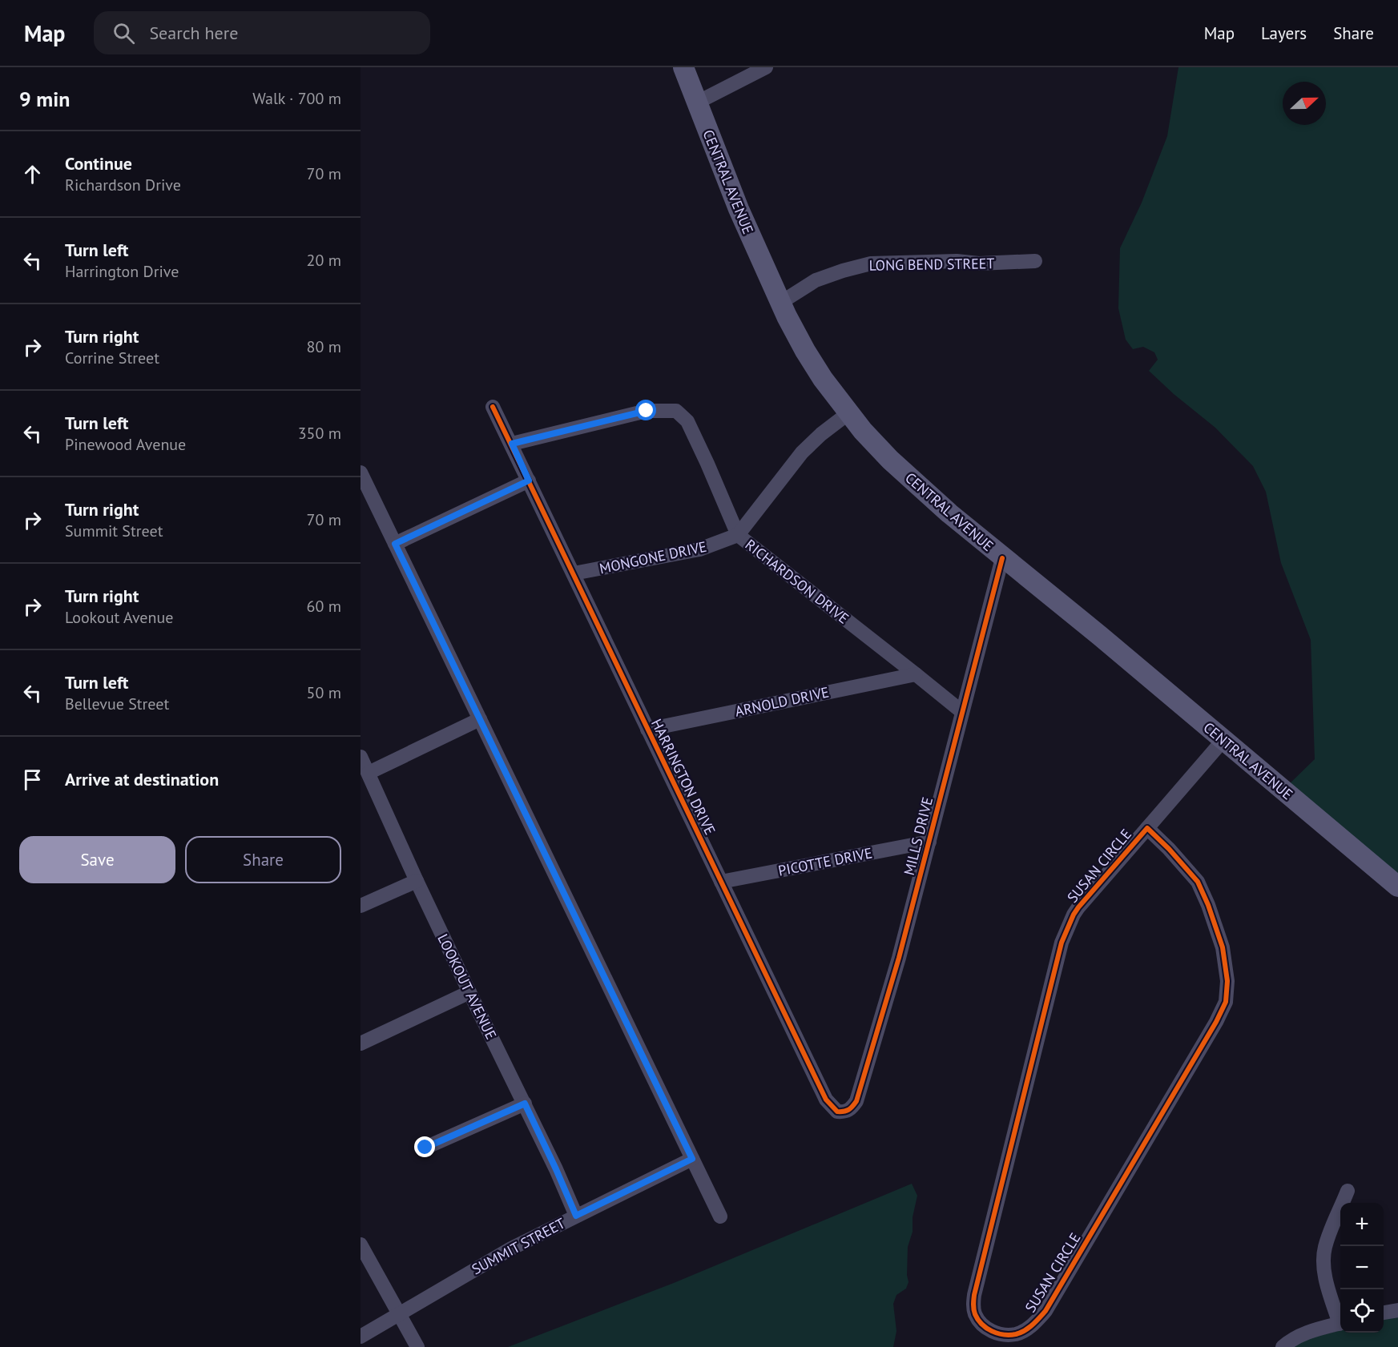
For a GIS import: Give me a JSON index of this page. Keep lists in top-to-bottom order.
{
  "streets": {
    "main road": ["CENTRAL AVENUE"],
    "street": [
      "LONG BEND STREET",
      "MONGONE DRIVE",
      "RICHARDSON DRIVE",
      "ARNOLD DRIVE",
      "HARRINGTON DRIVE",
      "MILLS DRIVE",
      "PICOTTE DRIVE",
      "SUSAN CIRCLE",
      "LOOKOUT AVENUE",
      "SUMMIT STREET"
    ]
  },
  "crossings": [
    ["CENTRAL AVENUE", "LONG BEND STREET"],
    ["CENTRAL AVENUE", "MILLS DRIVE"],
    ["CENTRAL AVENUE", "SUSAN CIRCLE"],
    ["MONGONE DRIVE", "RICHARDSON DRIVE"],
    ["MONGONE DRIVE", "HARRINGTON DRIVE"],
    ["RICHARDSON DRIVE", "ARNOLD DRIVE"],
    ["RICHARDSON DRIVE", "HARRINGTON DRIVE"],
    ["RICHARDSON DRIVE", "MILLS DRIVE"],
    ["ARNOLD DRIVE", "HARRINGTON DRIVE"],
    ["HARRINGTON DRIVE", "MILLS DRIVE"],
    ["HARRINGTON DRIVE", "PICOTTE DRIVE"],
    ["MILLS DRIVE", "PICOTTE DRIVE"],
    ["LOOKOUT AVENUE", "SUMMIT STREET"]
  ],
  "north": "right",
  "page": {
    "header": "Map",
    "search": "Search here",
    "nav": ["Map", "Layers", "Share"],
    "heading": ["9 min", "Walk · 700 m"],
    "list": [
      ["Continue", "Richardson Drive", "70 m"],
      ["Turn left", "Harrington Drive", "20 m"],
      ["Turn right", "Corrine Street", "80 m"],
      ["Turn left", "Pinewood Avenue", "350 m"],
      ["Turn right", "Summit Street", "70 m"],
      ["Turn right", "Lookout Avenue", "60 m"],
      ["Turn left", "Bellevue Street", "50 m"],
      "Arrive at destination"
    ],
    "buttons": ["Save", "Share"],
    "map_buttons": ["+", "−"]
  }
}
